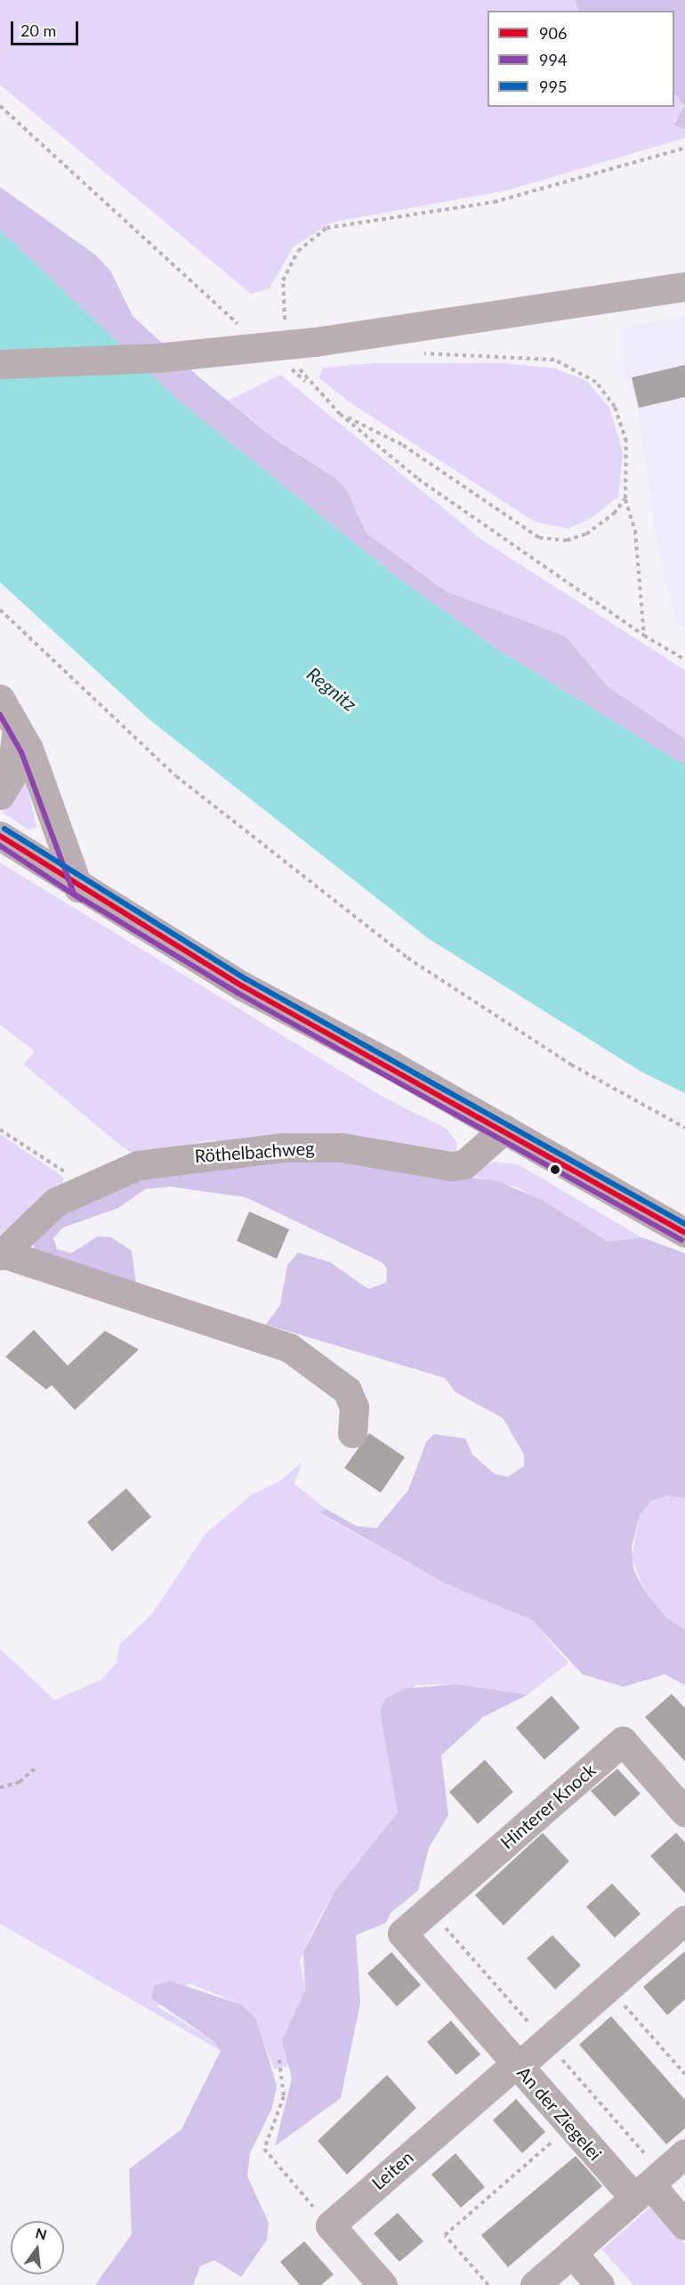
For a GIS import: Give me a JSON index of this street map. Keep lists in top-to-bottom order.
{
  "streets": {
    "street": [
      "Röthelbachweg",
      "Hinterer Knock",
      "An der Ziegelei",
      "Leiten"
    ]
  },
  "crossings": [
    ["Hinterer Knock", "An der Ziegelei"],
    ["An der Ziegelei", "Leiten"]
  ],
  "water": ["Regnitz"],
  "lines": ["transit line 994", "transit line 995", "transit line 906"],
  "legend": ["906", "994", "995"],
  "scale_bar": "20 m",
  "north": "top"
}
